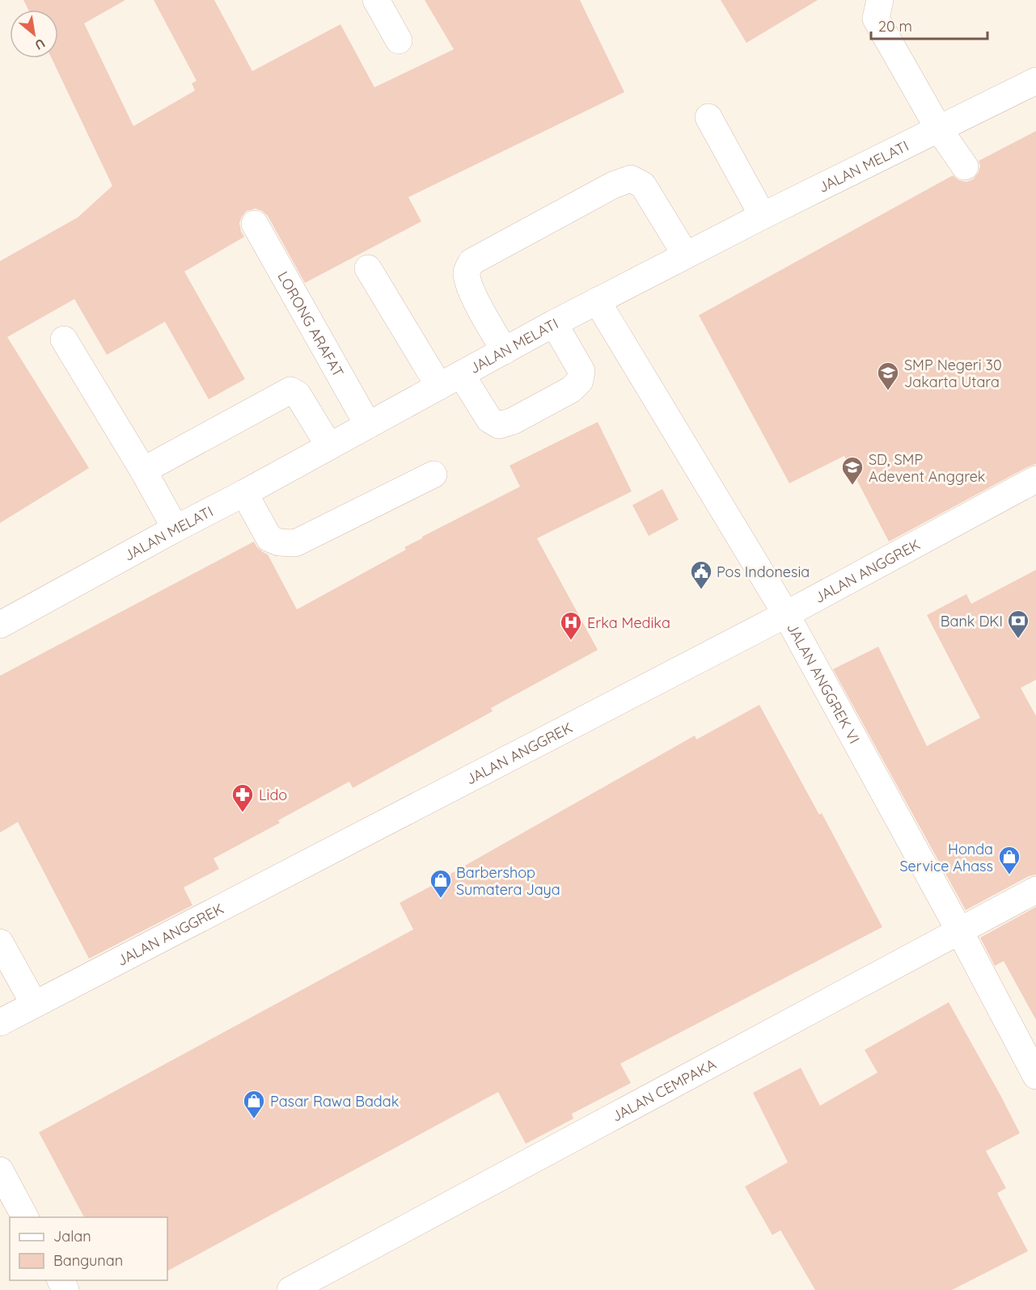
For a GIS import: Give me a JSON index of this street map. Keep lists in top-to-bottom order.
{
  "streets": {
    "street": [
      "JALAN MELATI",
      "LORONG ARAFAT",
      "JALAN ANGGREK",
      "JALAN ANGGREK VI",
      "JALAN CEMPAKA"
    ]
  },
  "crossings": [
    ["JALAN MELATI", "LORONG ARAFAT"],
    ["JALAN MELATI", "JALAN ANGGREK VI"],
    ["JALAN ANGGREK", "JALAN ANGGREK VI"],
    ["JALAN ANGGREK VI", "JALAN CEMPAKA"]
  ],
  "places": {
    "school or university": ["SMP Negeri 30 Jakarta Utara", "SD, SMP Adevent Anggrek"],
    "public building": ["Pos Indonesia"],
    "bank": ["Bank DKI"],
    "hospital": ["Erka Medika"],
    "pharmacy": ["Lido"],
    "shop": ["Honda Service Ahass", "Barbershop Sumatera Jaya", "Pasar Rawa Badak"]
  },
  "legend": ["Jalan", "Bangunan"],
  "scale_bar": "20 m",
  "north": "bottom right"
}
